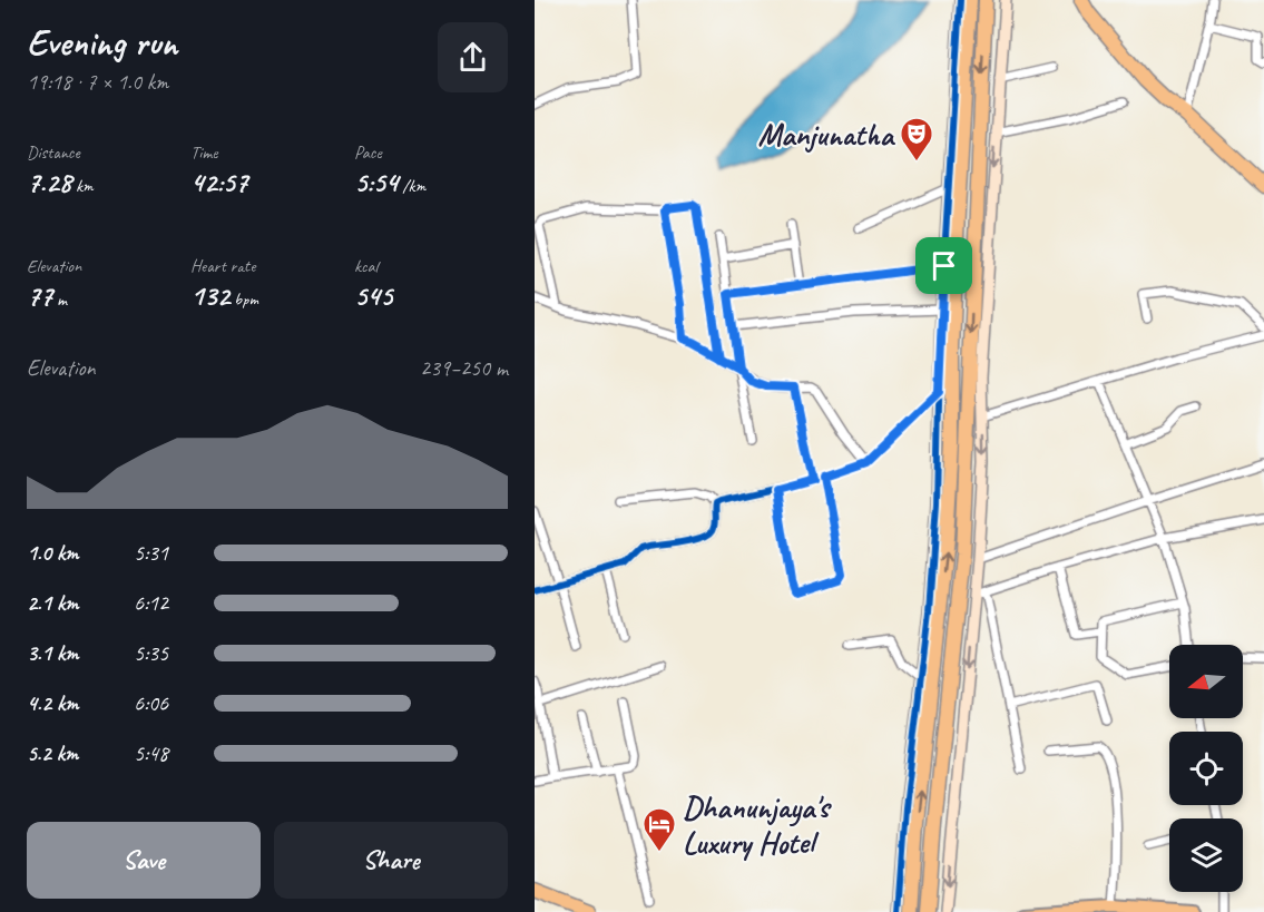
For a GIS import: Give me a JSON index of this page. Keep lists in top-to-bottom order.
{
  "places": {
    "theatre": ["Manjunatha"],
    "hotel": ["Dhanunjaya's Luxury Hotel"]
  },
  "north": "left",
  "page": {
    "heading": ["Evening run", "19:18 · 7 × 1.0 km"],
    "stats": [
      ["Distance", "7.28 km"],
      ["Time", "42:57"],
      ["Pace", "5:54 /km"],
      ["Elevation", "77 m"],
      ["Heart rate", "132 bpm"],
      ["kcal", "545"]
    ],
    "chart": ["Elevation", "239–250 m"],
    "list": [
      {
        "name": "1.0 km",
        "note": "5:31"
      },
      {
        "name": "2.1 km",
        "note": "6:12"
      },
      {
        "name": "3.1 km",
        "note": "5:35"
      },
      {
        "name": "4.2 km",
        "note": "6:06"
      },
      {
        "name": "5.2 km",
        "note": "5:48"
      }
    ],
    "buttons": ["Save", "Share"]
  }
}
